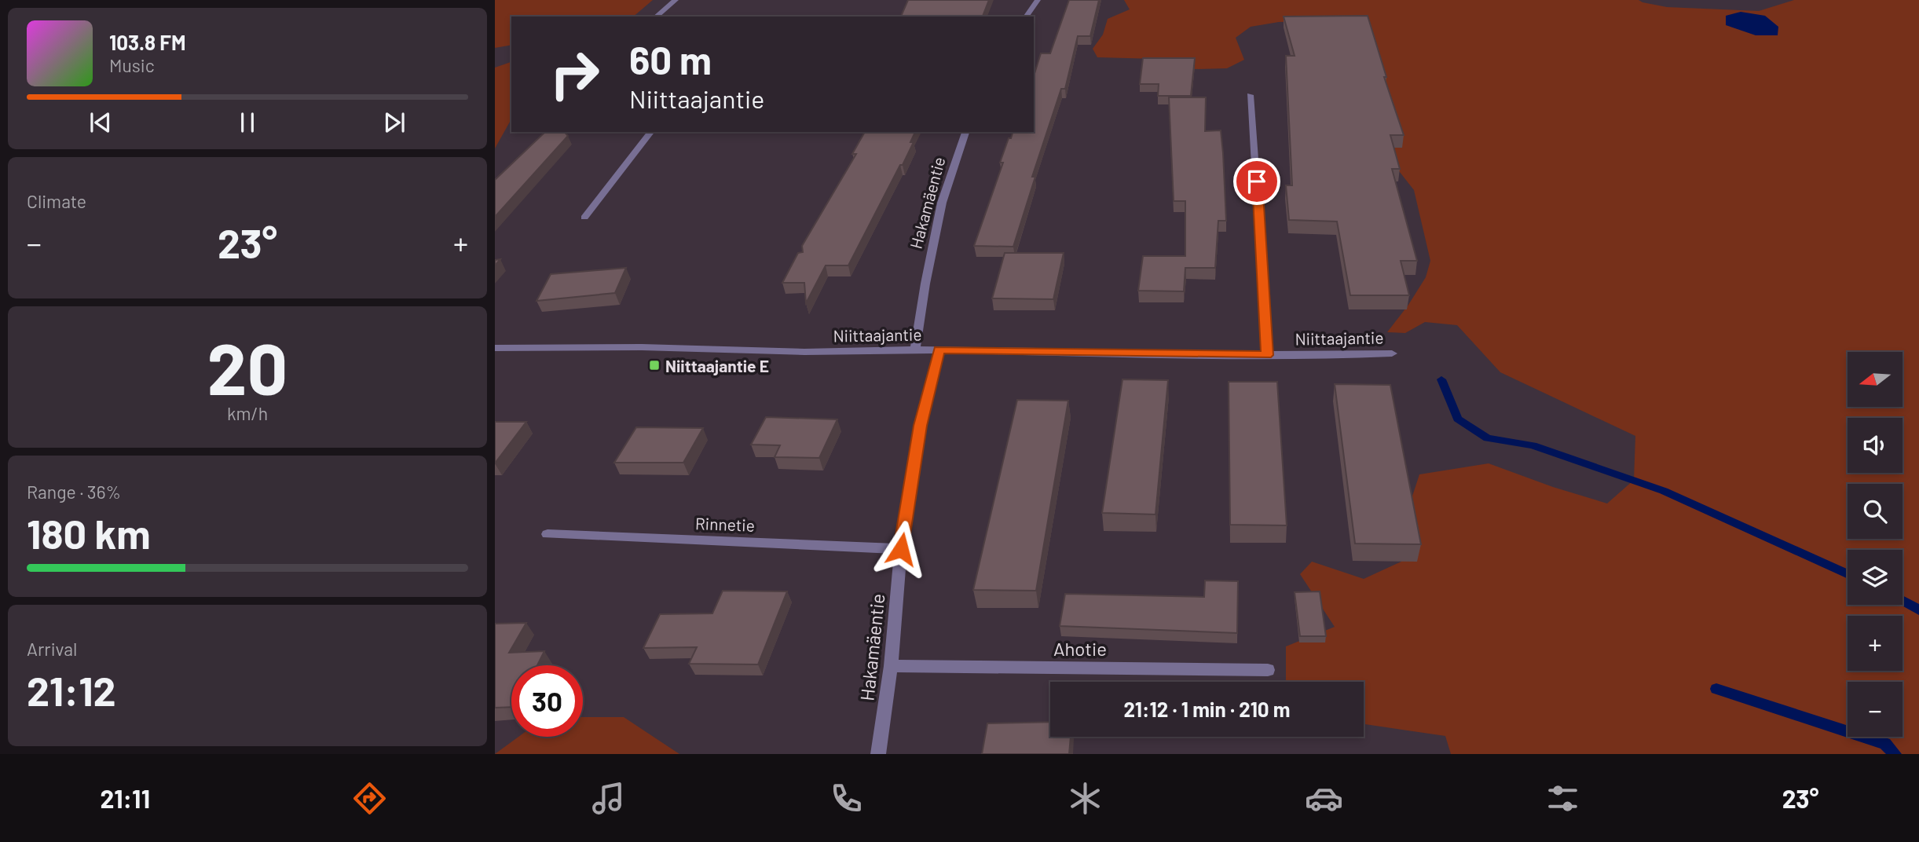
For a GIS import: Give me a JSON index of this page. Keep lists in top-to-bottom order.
{
  "streets": {
    "street": [
      "Hakamäentie",
      "Niittaajantie",
      "Rinnetie",
      "Ahotie"
    ]
  },
  "crossings": [
    ["Hakamäentie", "Niittaajantie"],
    ["Hakamäentie", "Rinnetie"],
    ["Hakamäentie", "Ahotie"]
  ],
  "places": {
    "transit": ["Niittaajantie E"]
  },
  "north": "left",
  "page": {
    "turn": ["60 m", "Niittaajantie"],
    "song": ["103.8 FM", "Music"],
    "tile": [
      "Climate",
      ["20", "km/h"],
      ["Range · 36%", "180 km"],
      ["Arrival", "21:12"]
    ],
    "heat": ["−", "23°", "+"],
    "map_buttons": ["+", "−"],
    "limit": "30",
    "trip": "21:12 · 1 min · 210 m",
    "tabs": ["21:11", "23°"]
  }
}
